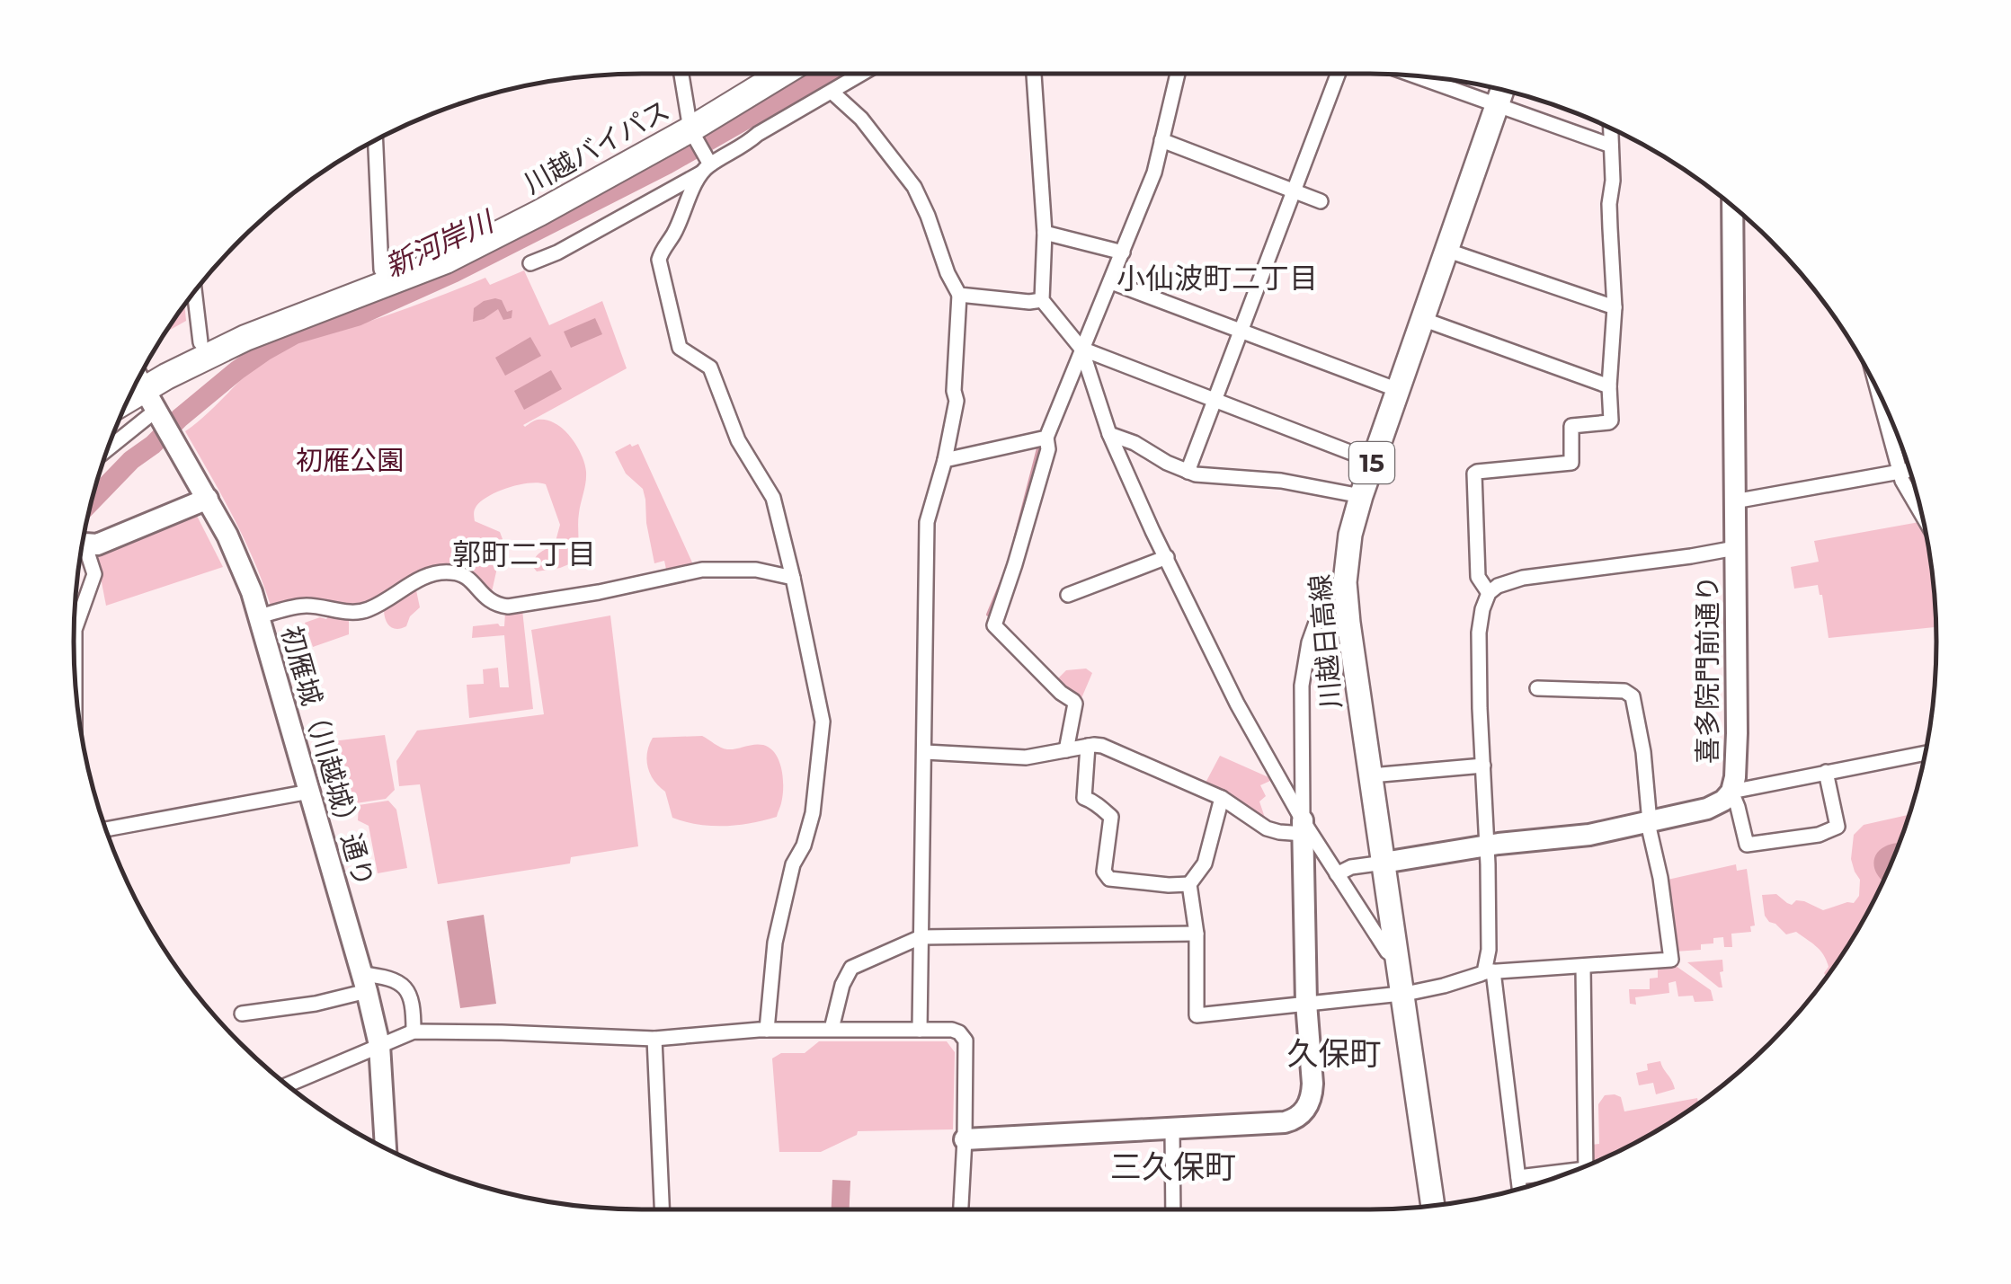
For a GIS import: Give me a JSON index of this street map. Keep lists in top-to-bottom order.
{
  "streets": {
    "highway": ["川越バイパス"],
    "main road": ["15", "川越日高線"],
    "street": ["喜多院門前通り", "初雁城（川越城）通り"]
  },
  "crossings": [
    ["川越バイパス", "初雁城（川越城）通り"],
    ["川越日高線", "喜多院門前通り"]
  ],
  "districts": [
    "小仙波町二丁目",
    "郭町二丁目",
    "久保町",
    "三久保町"
  ],
  "water": ["新河岸川"],
  "parks": ["初雁公園"]
}
